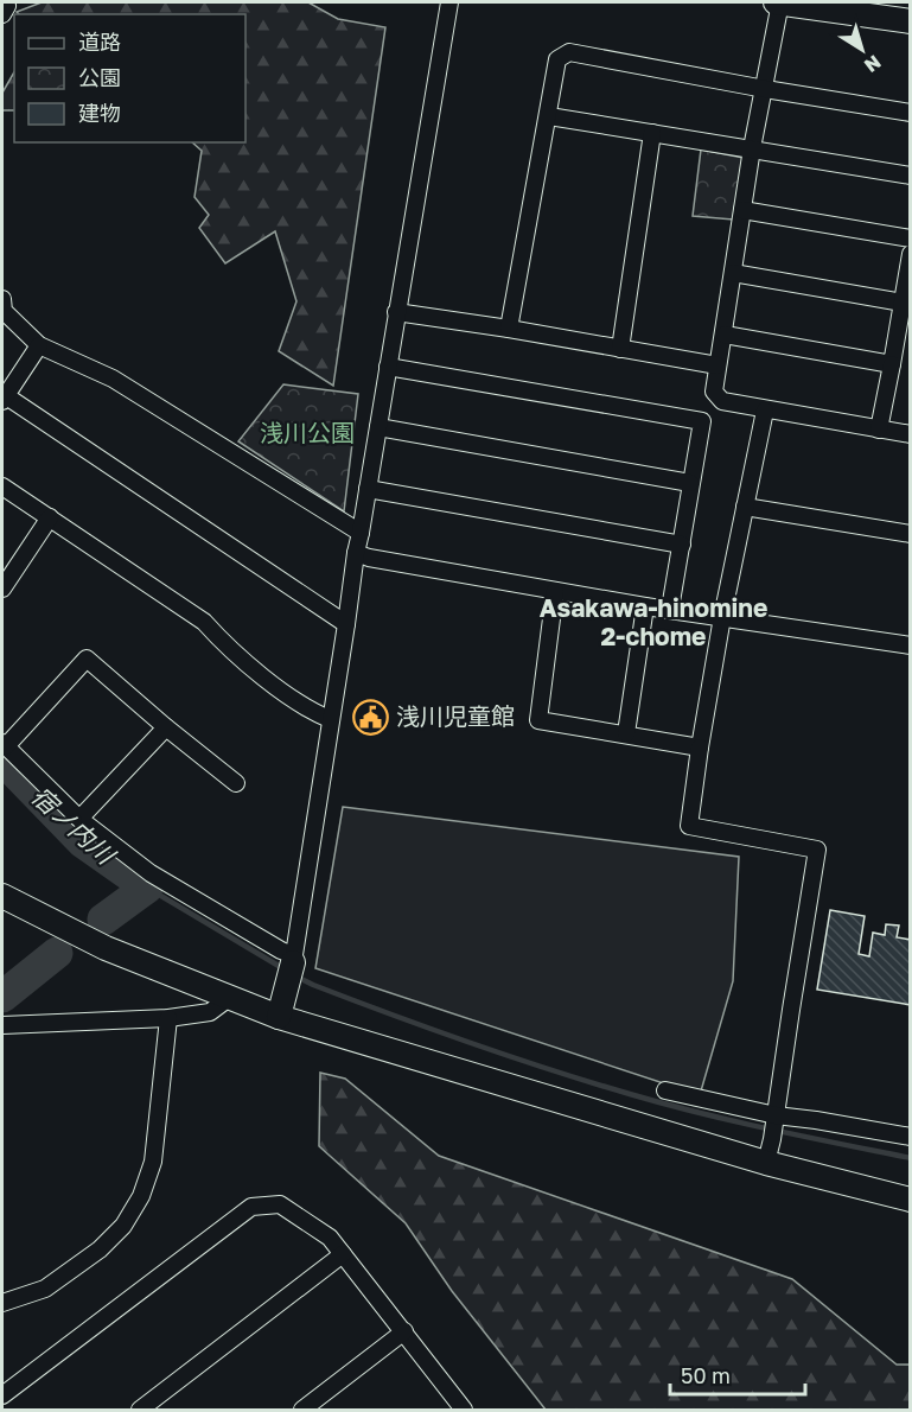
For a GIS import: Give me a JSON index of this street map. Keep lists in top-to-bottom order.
{
  "districts": ["Asakawa-hinomine 2-chome"],
  "water": ["宿ノ内川"],
  "parks": ["浅川公園"],
  "places": {
    "public building": ["浅川児童館"]
  },
  "legend": ["道路", "公園", "建物"],
  "scale_bar": "50 m",
  "north": "bottom right"
}
